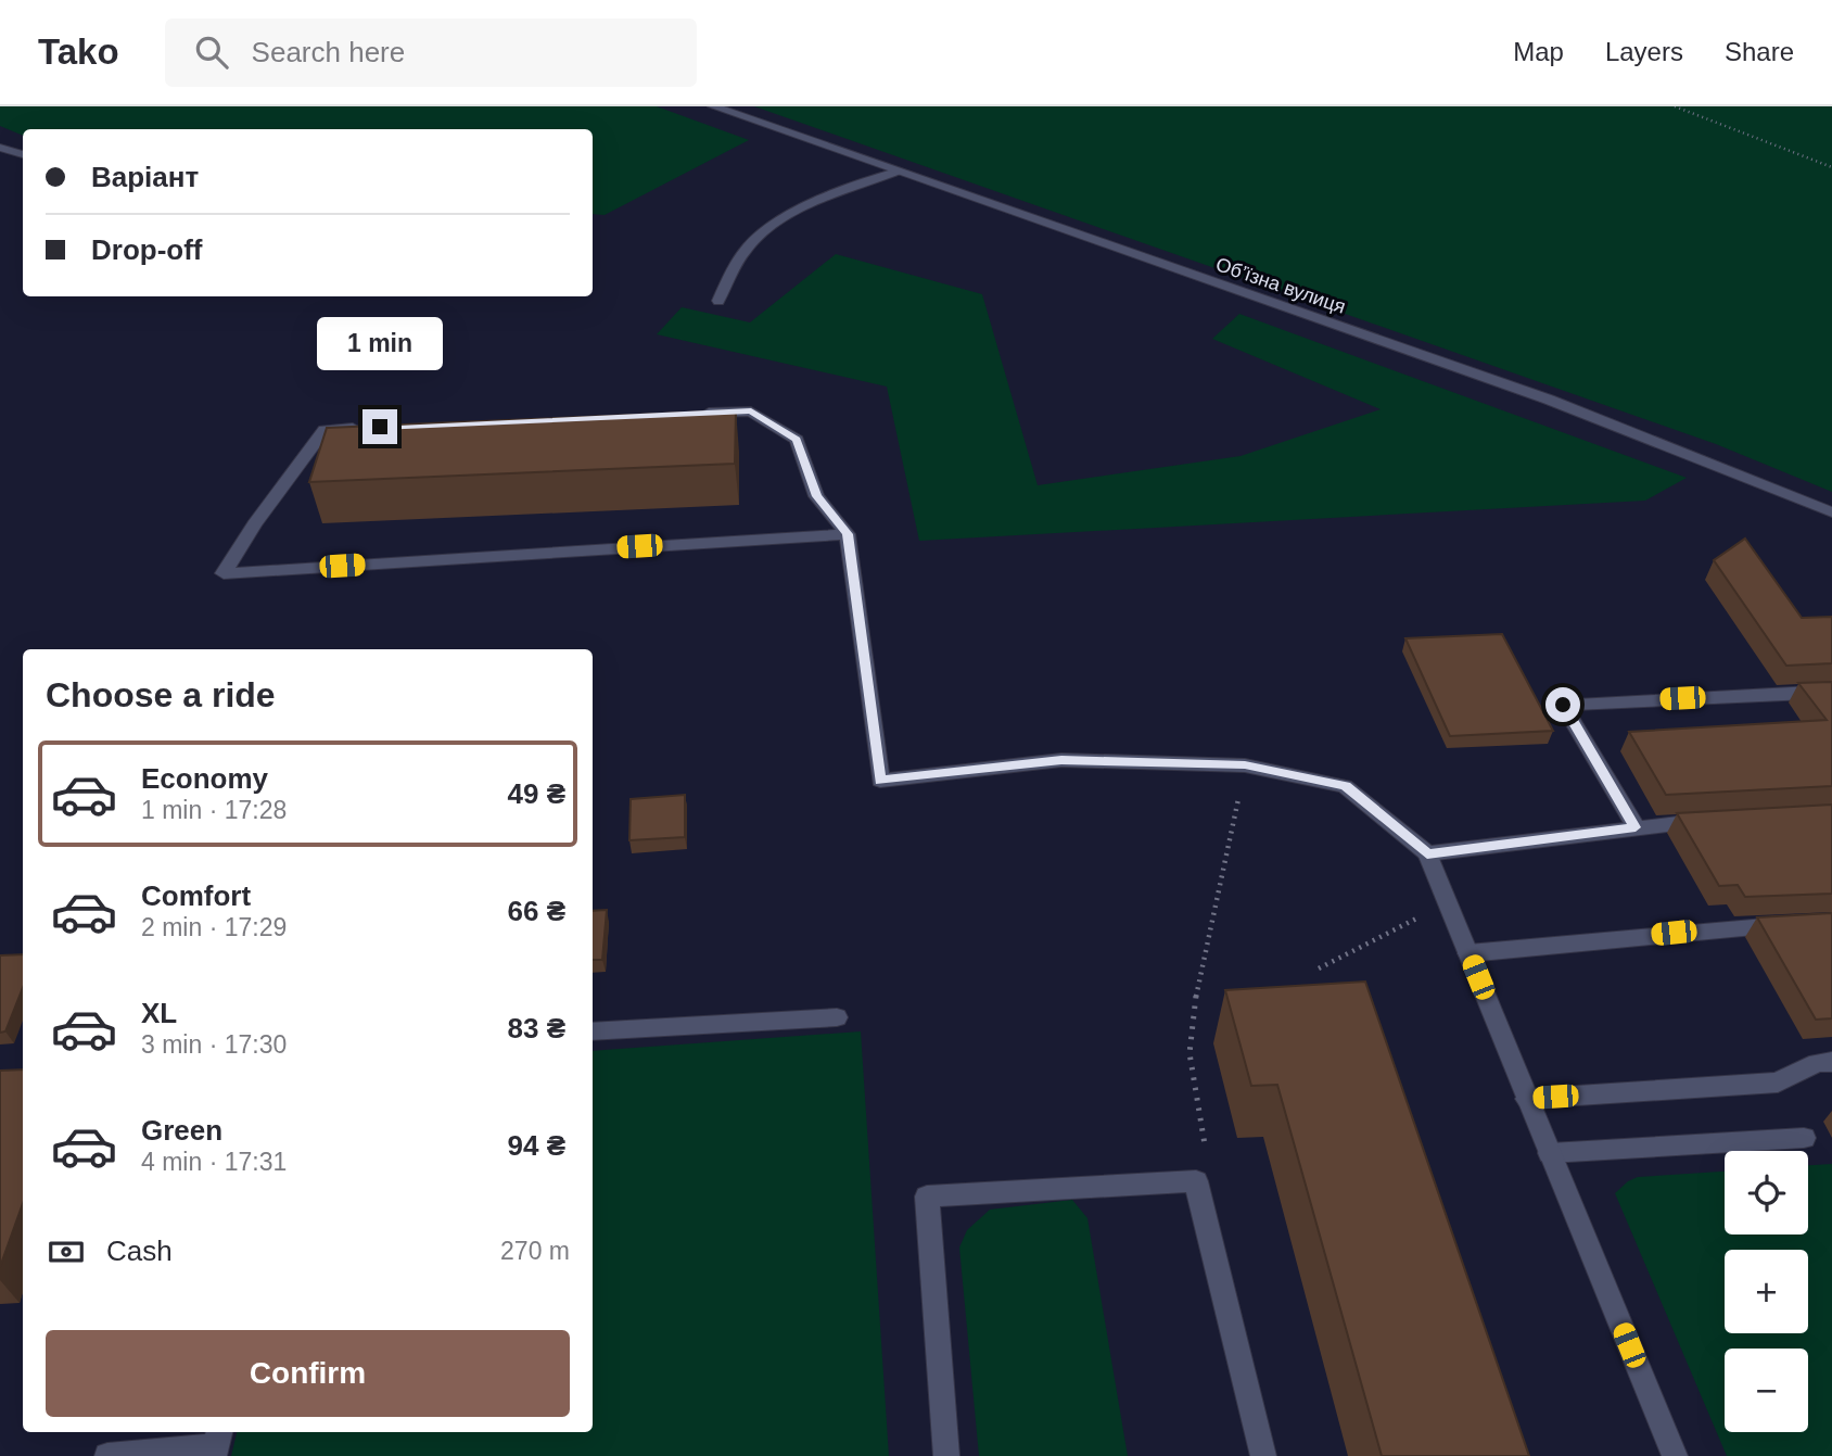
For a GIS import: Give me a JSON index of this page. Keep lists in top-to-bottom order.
{
  "streets": {
    "main road": ["Об’їзна вулиця"]
  },
  "page": {
    "header": "Tako",
    "search": "Search here",
    "nav": ["Map", "Layers", "Share"],
    "banner": ["Варіант", "Drop-off"],
    "bubble": "1 min",
    "heading": "Choose a ride",
    "list": [
      {
        "name": "Economy",
        "note": "1 min · 17:28",
        "value": "49 ₴"
      },
      {
        "name": "Comfort",
        "note": "2 min · 17:29",
        "value": "66 ₴"
      },
      {
        "name": "XL",
        "note": "3 min · 17:30",
        "value": "83 ₴"
      },
      {
        "name": "Green",
        "note": "4 min · 17:31",
        "value": "94 ₴"
      }
    ],
    "map_buttons": ["+", "−"],
    "pay": ["Cash", "270 m"],
    "buttons": "Confirm"
  }
}
